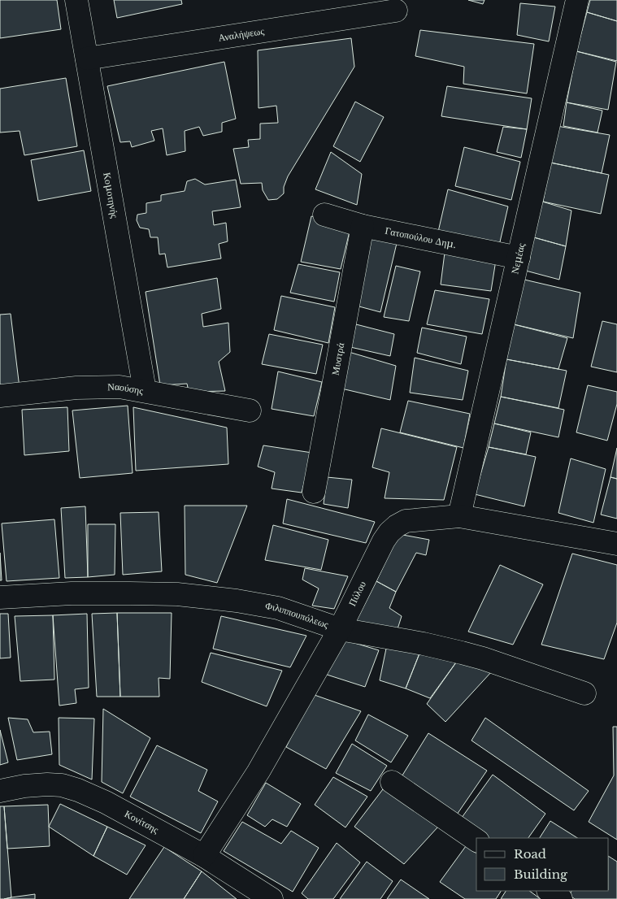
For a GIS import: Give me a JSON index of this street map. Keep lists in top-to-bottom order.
{
  "streets": {
    "street": [
      "Αναλήψεως",
      "Κομοτηνής",
      "Γατοπούλου Δημ.",
      "Νεμέας",
      "Μυστρά",
      "Ναούσης",
      "Πύλου",
      "Φιλιππουπόλεως",
      "Κονίτσης"
    ]
  },
  "crossings": [
    ["Αναλήψεως", "Κομοτηνής"],
    ["Κομοτηνής", "Ναούσης"],
    ["Γατοπούλου Δημ.", "Νεμέας"],
    ["Γατοπούλου Δημ.", "Μυστρά"],
    ["Νεμέας", "Πύλου"],
    ["Πύλου", "Φιλιππουπόλεως"],
    ["Πύλου", "Κονίτσης"]
  ],
  "legend": ["Road", "Building"]
}
